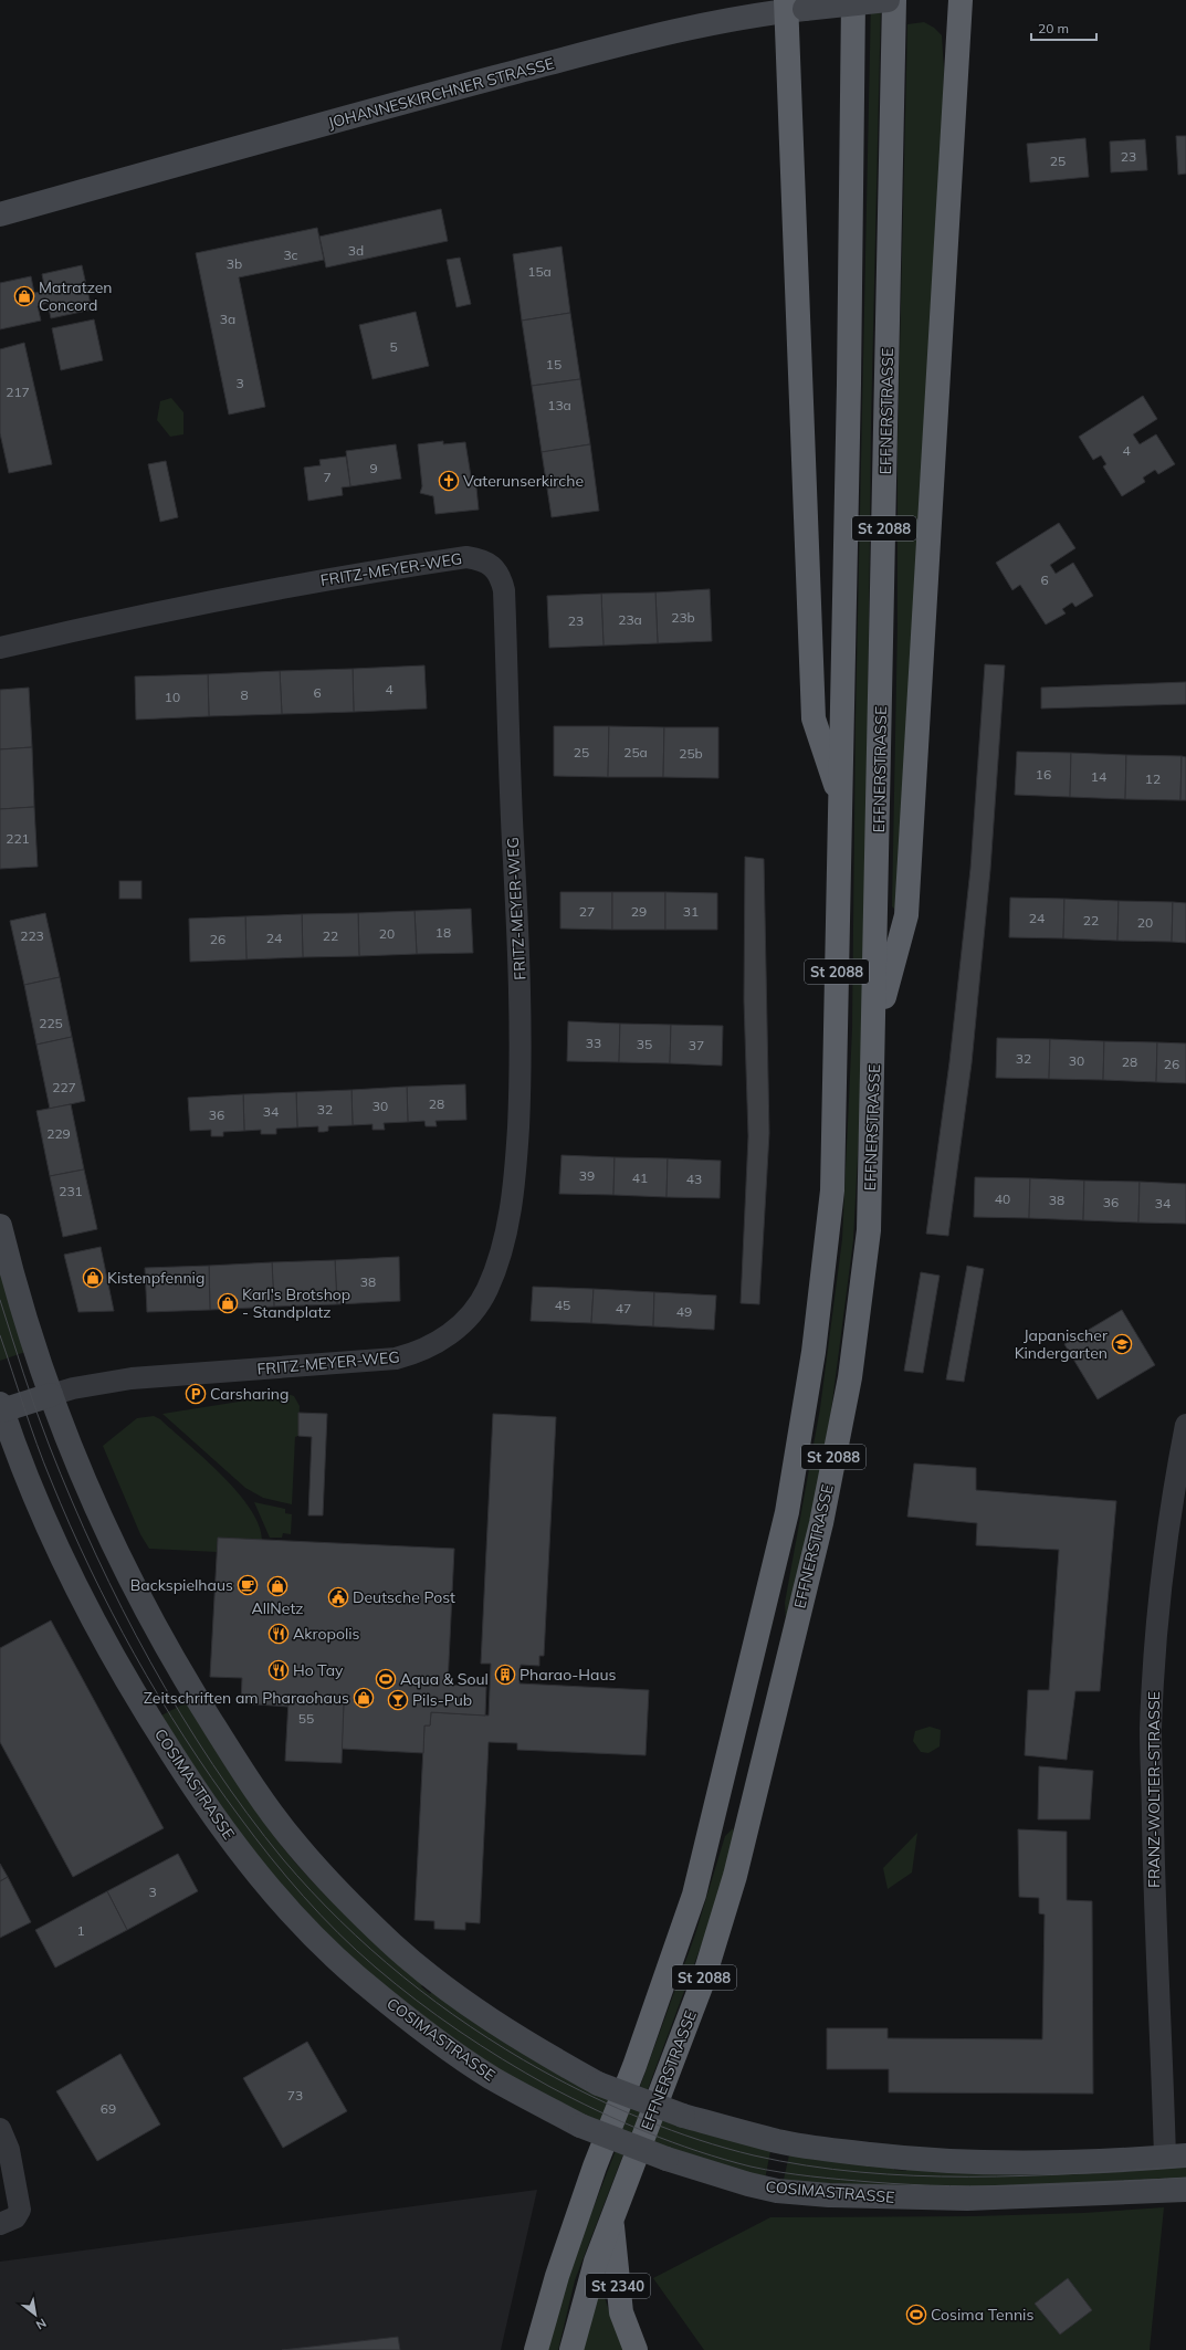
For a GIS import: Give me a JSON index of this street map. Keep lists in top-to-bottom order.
{
  "streets": {
    "highway": ["EFFNERSTRASSE", "St 2088", "St 2340"],
    "main road": ["JOHANNESKIRCHNER STRASSE", "COSIMASTRASSE"],
    "street": ["FRITZ-MEYER-WEG", "FRANZ-WOLTER-STRASSE"]
  },
  "crossings": [
    ["EFFNERSTRASSE", "St 2088"],
    ["EFFNERSTRASSE", "St 2340"],
    ["St 2088", "St 2340"],
    ["FRITZ-MEYER-WEG", "COSIMASTRASSE"]
  ],
  "places": {
    "shop": [
      "Matratzen Concord",
      "Kistenpfennig",
      "Karl's Brotshop - Standplatz",
      "AllNetz",
      "Zeitschriften am Pharaohaus"
    ],
    "church": ["Vaterunserkirche"],
    "school or university": ["Japanischer Kindergarten"],
    "parking": ["Carsharing"],
    "cafe": ["Backspielhaus"],
    "public building": ["Deutsche Post"],
    "restaurant": ["Akropolis", "Ho Tay"],
    "building": ["Pharao-Haus"],
    "sports": ["Aqua & Soul", "Cosima Tennis"],
    "bar": ["Pils-Pub"]
  },
  "house_numbers": [
    "23",
    "25",
    "3d",
    "3c",
    "3b",
    "15a",
    "3a",
    "5",
    "15",
    "3",
    "217",
    "13a",
    "4",
    "9",
    "7",
    "6",
    "23b",
    "23a",
    "23",
    "4",
    "6",
    "8",
    "10",
    "25",
    "25a",
    "25b",
    "16",
    "14",
    "12",
    "221",
    "27",
    "29",
    "31",
    "24",
    "22",
    "20",
    "18",
    "20",
    "223",
    "22",
    "24",
    "26",
    "225",
    "33",
    "35",
    "37",
    "32",
    "30",
    "28",
    "26",
    "227",
    "28",
    "30",
    "32",
    "34",
    "36",
    "229",
    "39",
    "41",
    "43",
    "231",
    "40",
    "38",
    "36",
    "34",
    "38",
    "45",
    "47",
    "49",
    "55",
    "3",
    "1",
    "73",
    "69"
  ],
  "scale_bar": "20 m",
  "north": "bottom right"
}
